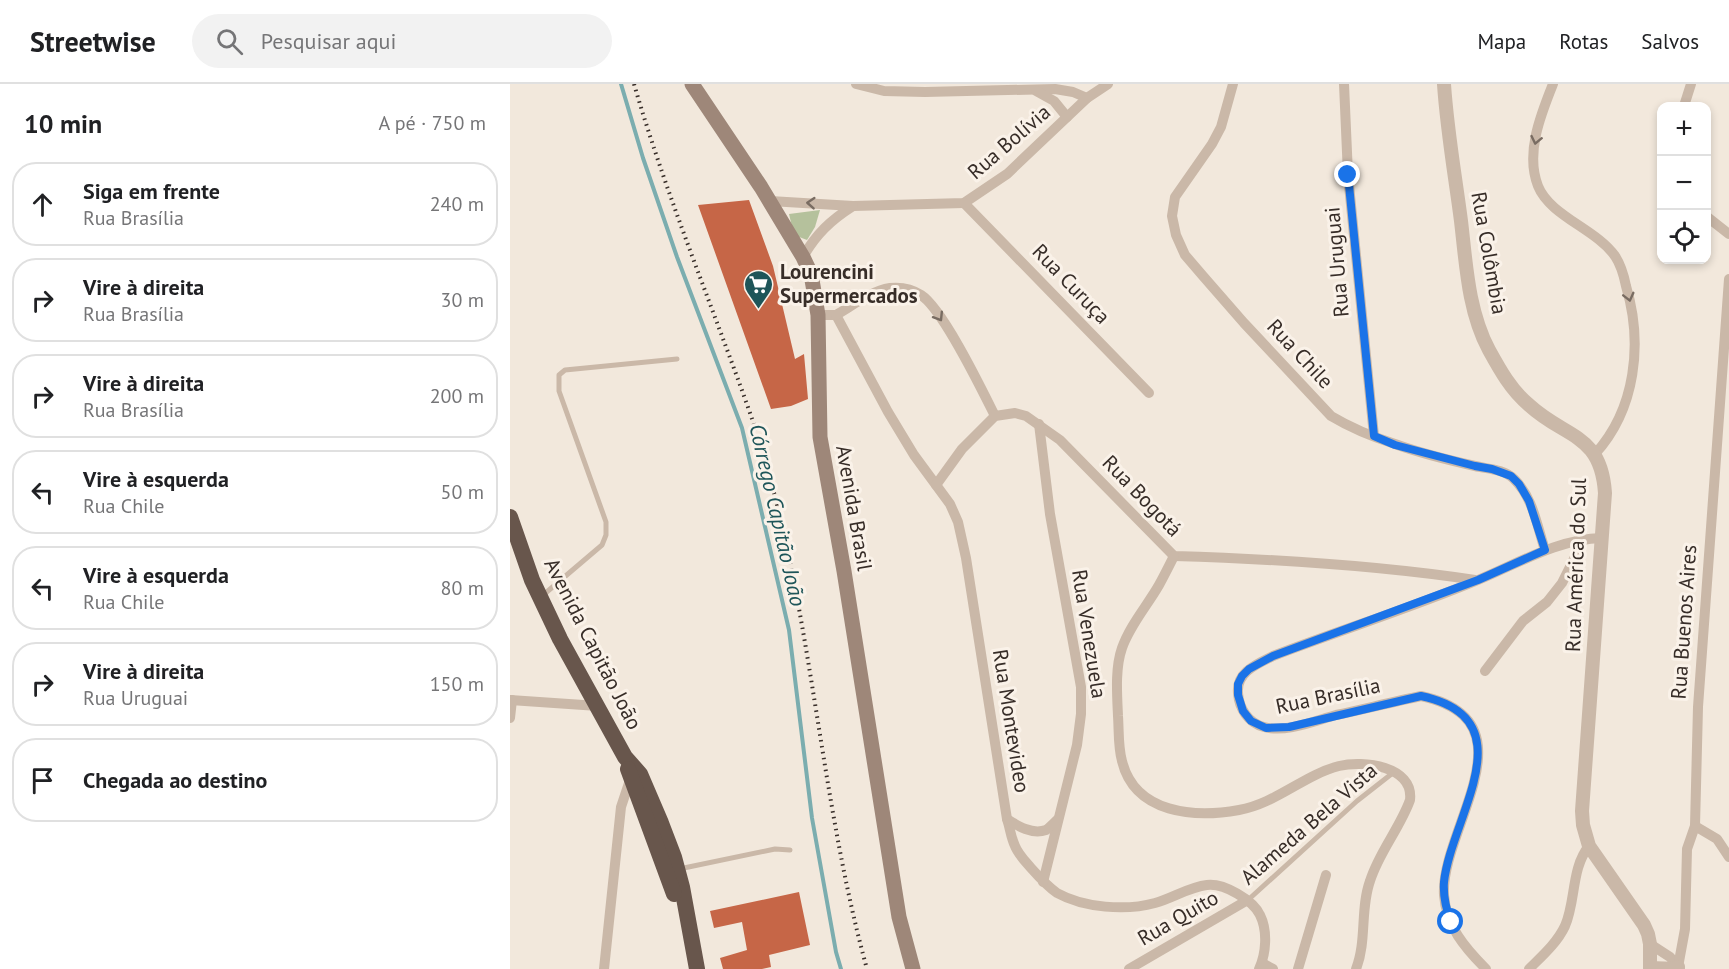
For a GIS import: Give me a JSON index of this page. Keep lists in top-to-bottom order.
{
  "streets": {
    "highway": ["Avenida Capitão João"],
    "main road": ["Avenida Brasil"],
    "street": [
      "Rua Bolívia",
      "Rua Colômbia",
      "Rua Uruguai",
      "Rua Curuça",
      "Rua Chile",
      "Rua Bogotá",
      "Rua América do Sul",
      "Rua Buenos Aires",
      "Rua Venezuela",
      "Rua Brasília",
      "Rua Montevideo",
      "Rua Quito"
    ],
    "lane": ["Alameda Bela Vista"]
  },
  "crossings": [
    ["Rua Bolívia", "Rua Curuça"],
    ["Rua Bolívia", "Avenida Brasil"],
    ["Rua Colômbia", "Rua América do Sul"],
    ["Rua Uruguai", "Rua Chile"],
    ["Rua Chile", "Rua Brasília"],
    ["Rua Bogotá", "Rua Venezuela"],
    ["Rua Bogotá", "Rua Brasília"],
    ["Rua América do Sul", "Rua Brasília"],
    ["Rua Venezuela", "Rua Montevideo"],
    ["Rua Montevideo", "Alameda Bela Vista"],
    ["Rua Montevideo", "Rua Quito"],
    ["Alameda Bela Vista", "Rua Quito"]
  ],
  "one_way": ["Rua América do Sul"],
  "water": ["Córrego Capitão João"],
  "places": {
    "supermarket": ["Lourencini Supermercados"]
  },
  "page": {
    "header": "Streetwise",
    "search": "Pesquisar aqui",
    "nav": ["Mapa", "Rotas", "Salvos"],
    "heading": ["10 min", "A pé · 750 m"],
    "map_buttons": ["+", "−"],
    "list": [
      ["Siga em frente", "Rua Brasília", "240 m"],
      ["Vire à direita", "Rua Brasília", "30 m"],
      ["Vire à direita", "Rua Brasília", "200 m"],
      ["Vire à esquerda", "Rua Chile", "50 m"],
      ["Vire à esquerda", "Rua Chile", "80 m"],
      ["Vire à direita", "Rua Uruguai", "150 m"],
      "Chegada ao destino"
    ]
  }
}
